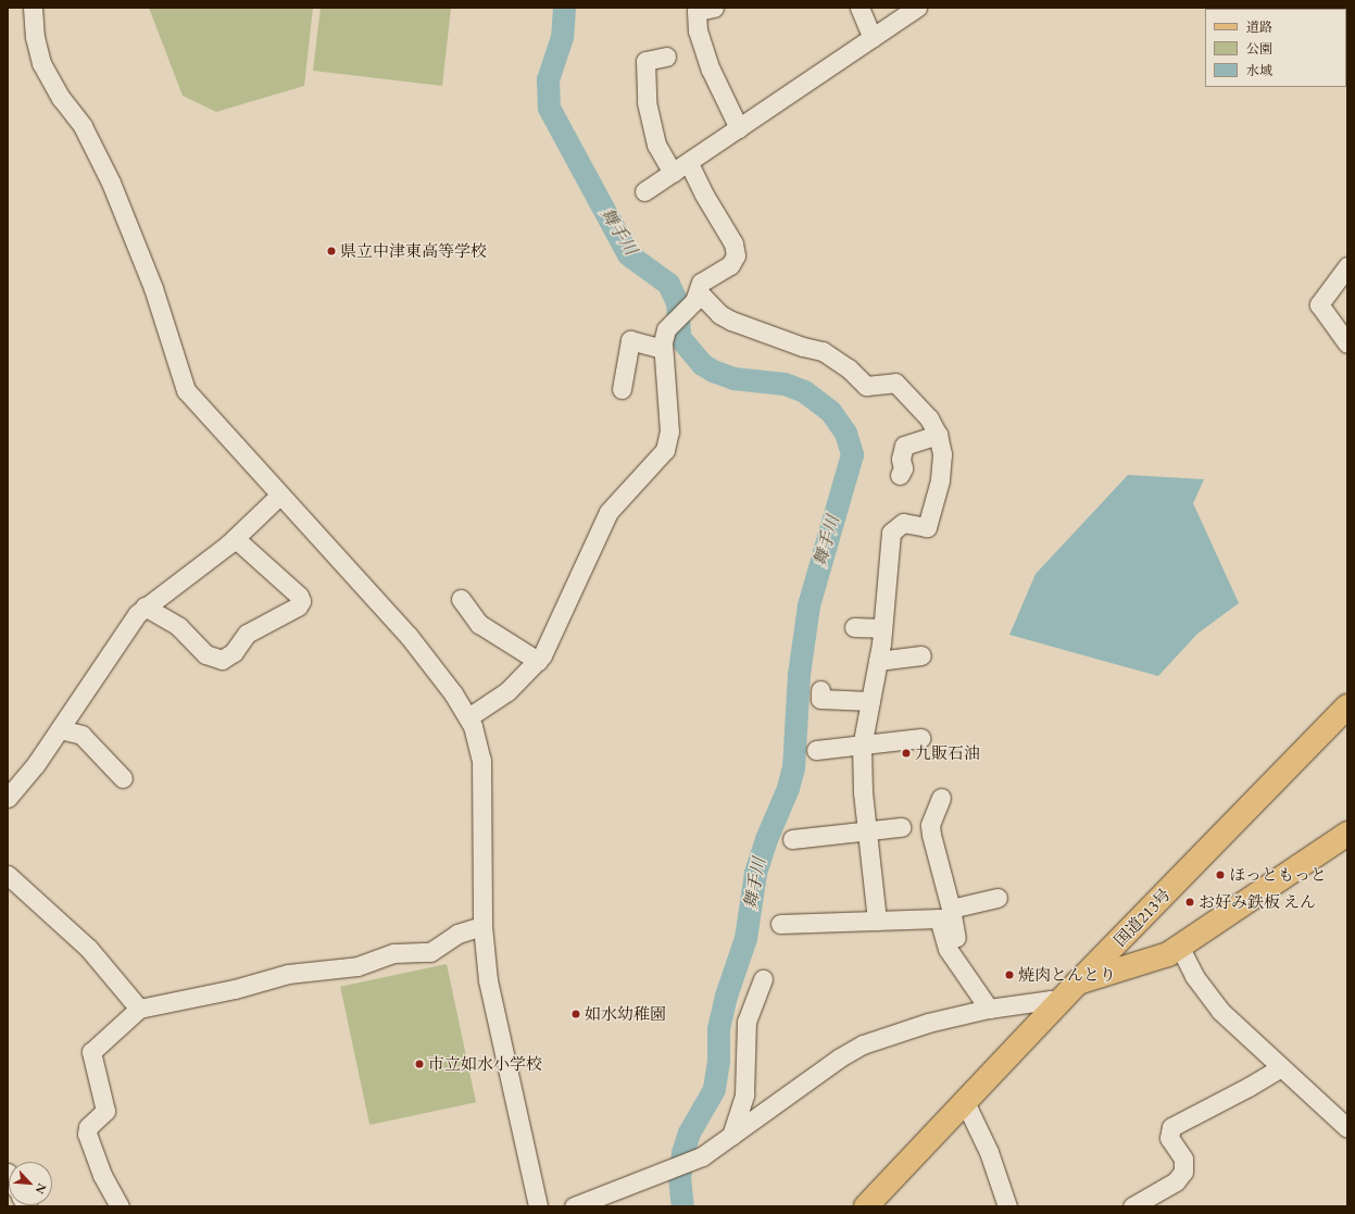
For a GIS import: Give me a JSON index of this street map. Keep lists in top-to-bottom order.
{
  "streets": {
    "main road": ["国道213号"]
  },
  "water": ["舞手川"],
  "places": [
    "県立中津東高等学校",
    "九販石油",
    "ほっともっと",
    "お好み鉄板 えん",
    "焼肉とんとり",
    "如水幼稚園",
    "市立如水小学校"
  ],
  "legend": ["道路", "公園", "水域"],
  "north": "bottom right"
}
